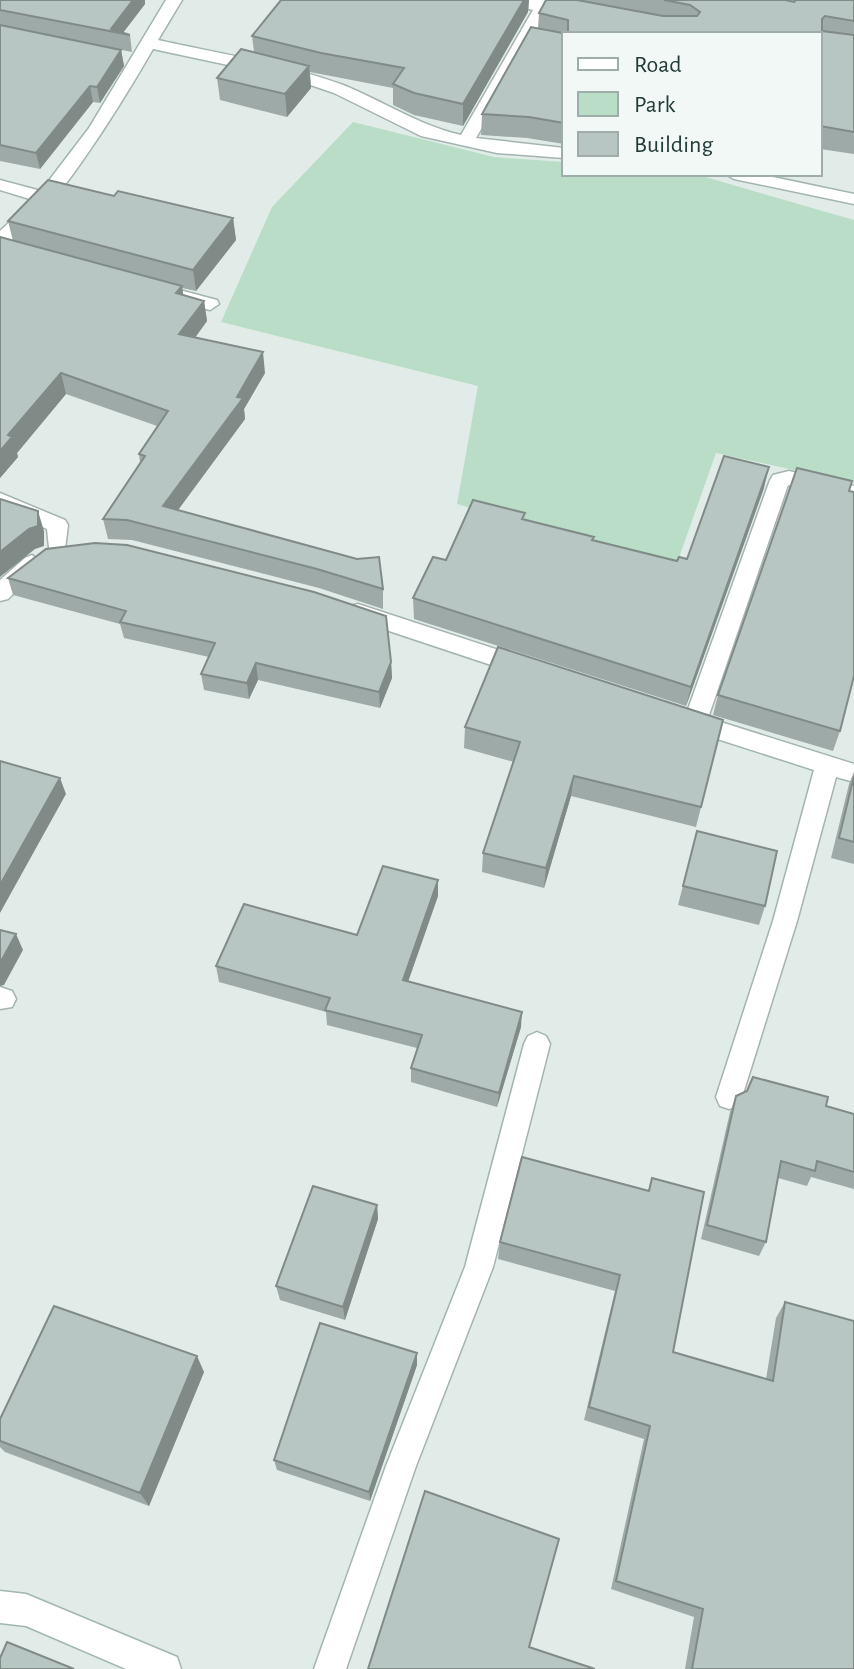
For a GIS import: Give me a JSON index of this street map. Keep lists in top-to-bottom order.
{
  "legend": ["Road", "Park", "Building"]
}
